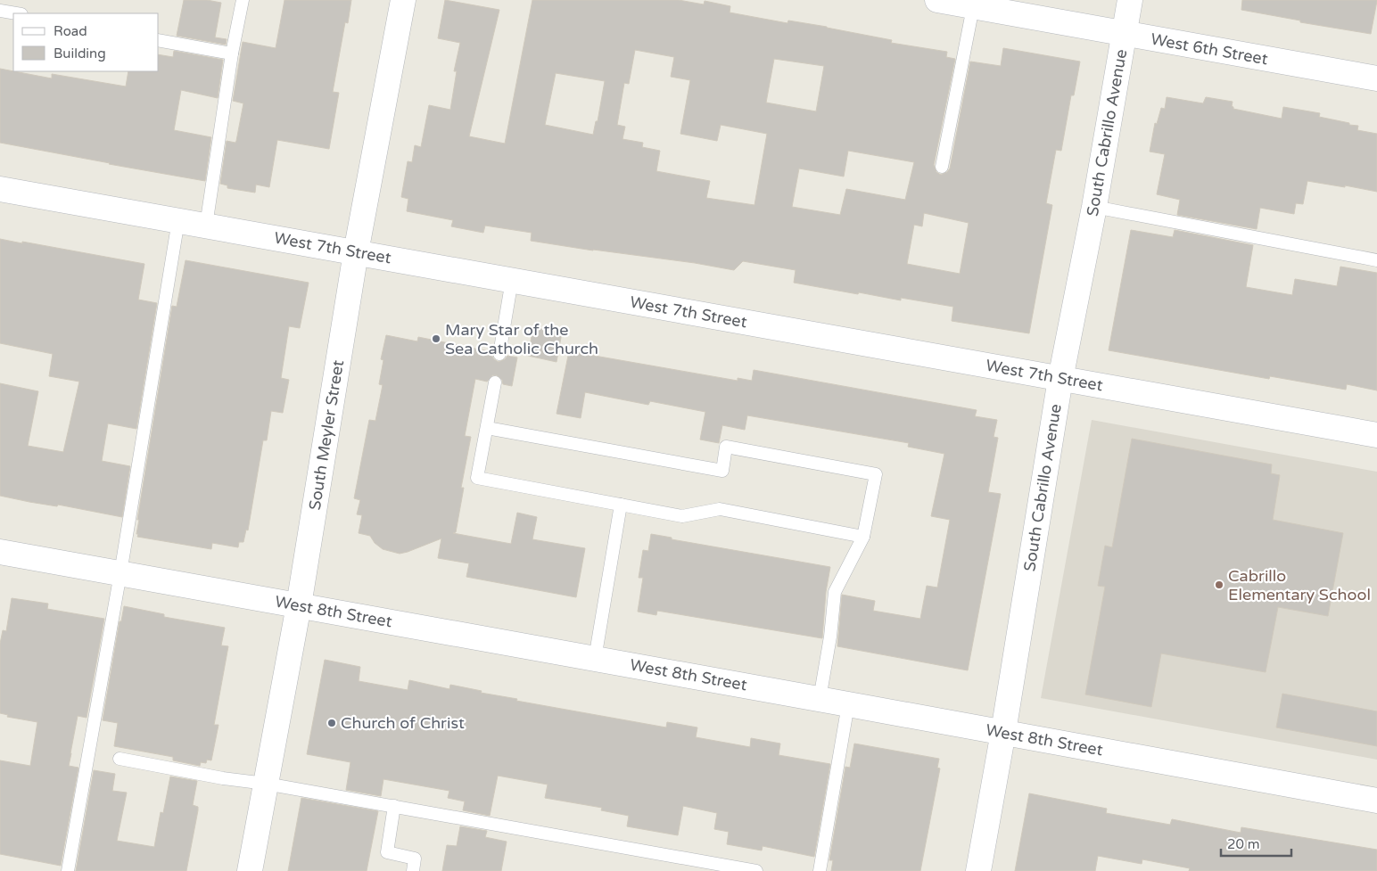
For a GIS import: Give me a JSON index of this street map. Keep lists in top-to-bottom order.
{
  "streets": {
    "street": [
      "West 6th Street",
      "South Cabrillo Avenue",
      "West 7th Street",
      "South Meyler Street",
      "West 8th Street"
    ]
  },
  "crossings": [
    ["West 6th Street", "South Cabrillo Avenue"],
    ["South Cabrillo Avenue", "West 7th Street"],
    ["South Cabrillo Avenue", "West 8th Street"],
    ["West 7th Street", "South Meyler Street"],
    ["South Meyler Street", "West 8th Street"]
  ],
  "places": ["Mary Star of the Sea Catholic Church", "Cabrillo Elementary School", "Church of Christ"],
  "legend": ["Road", "Building"],
  "scale_bar": "20 m"
}
